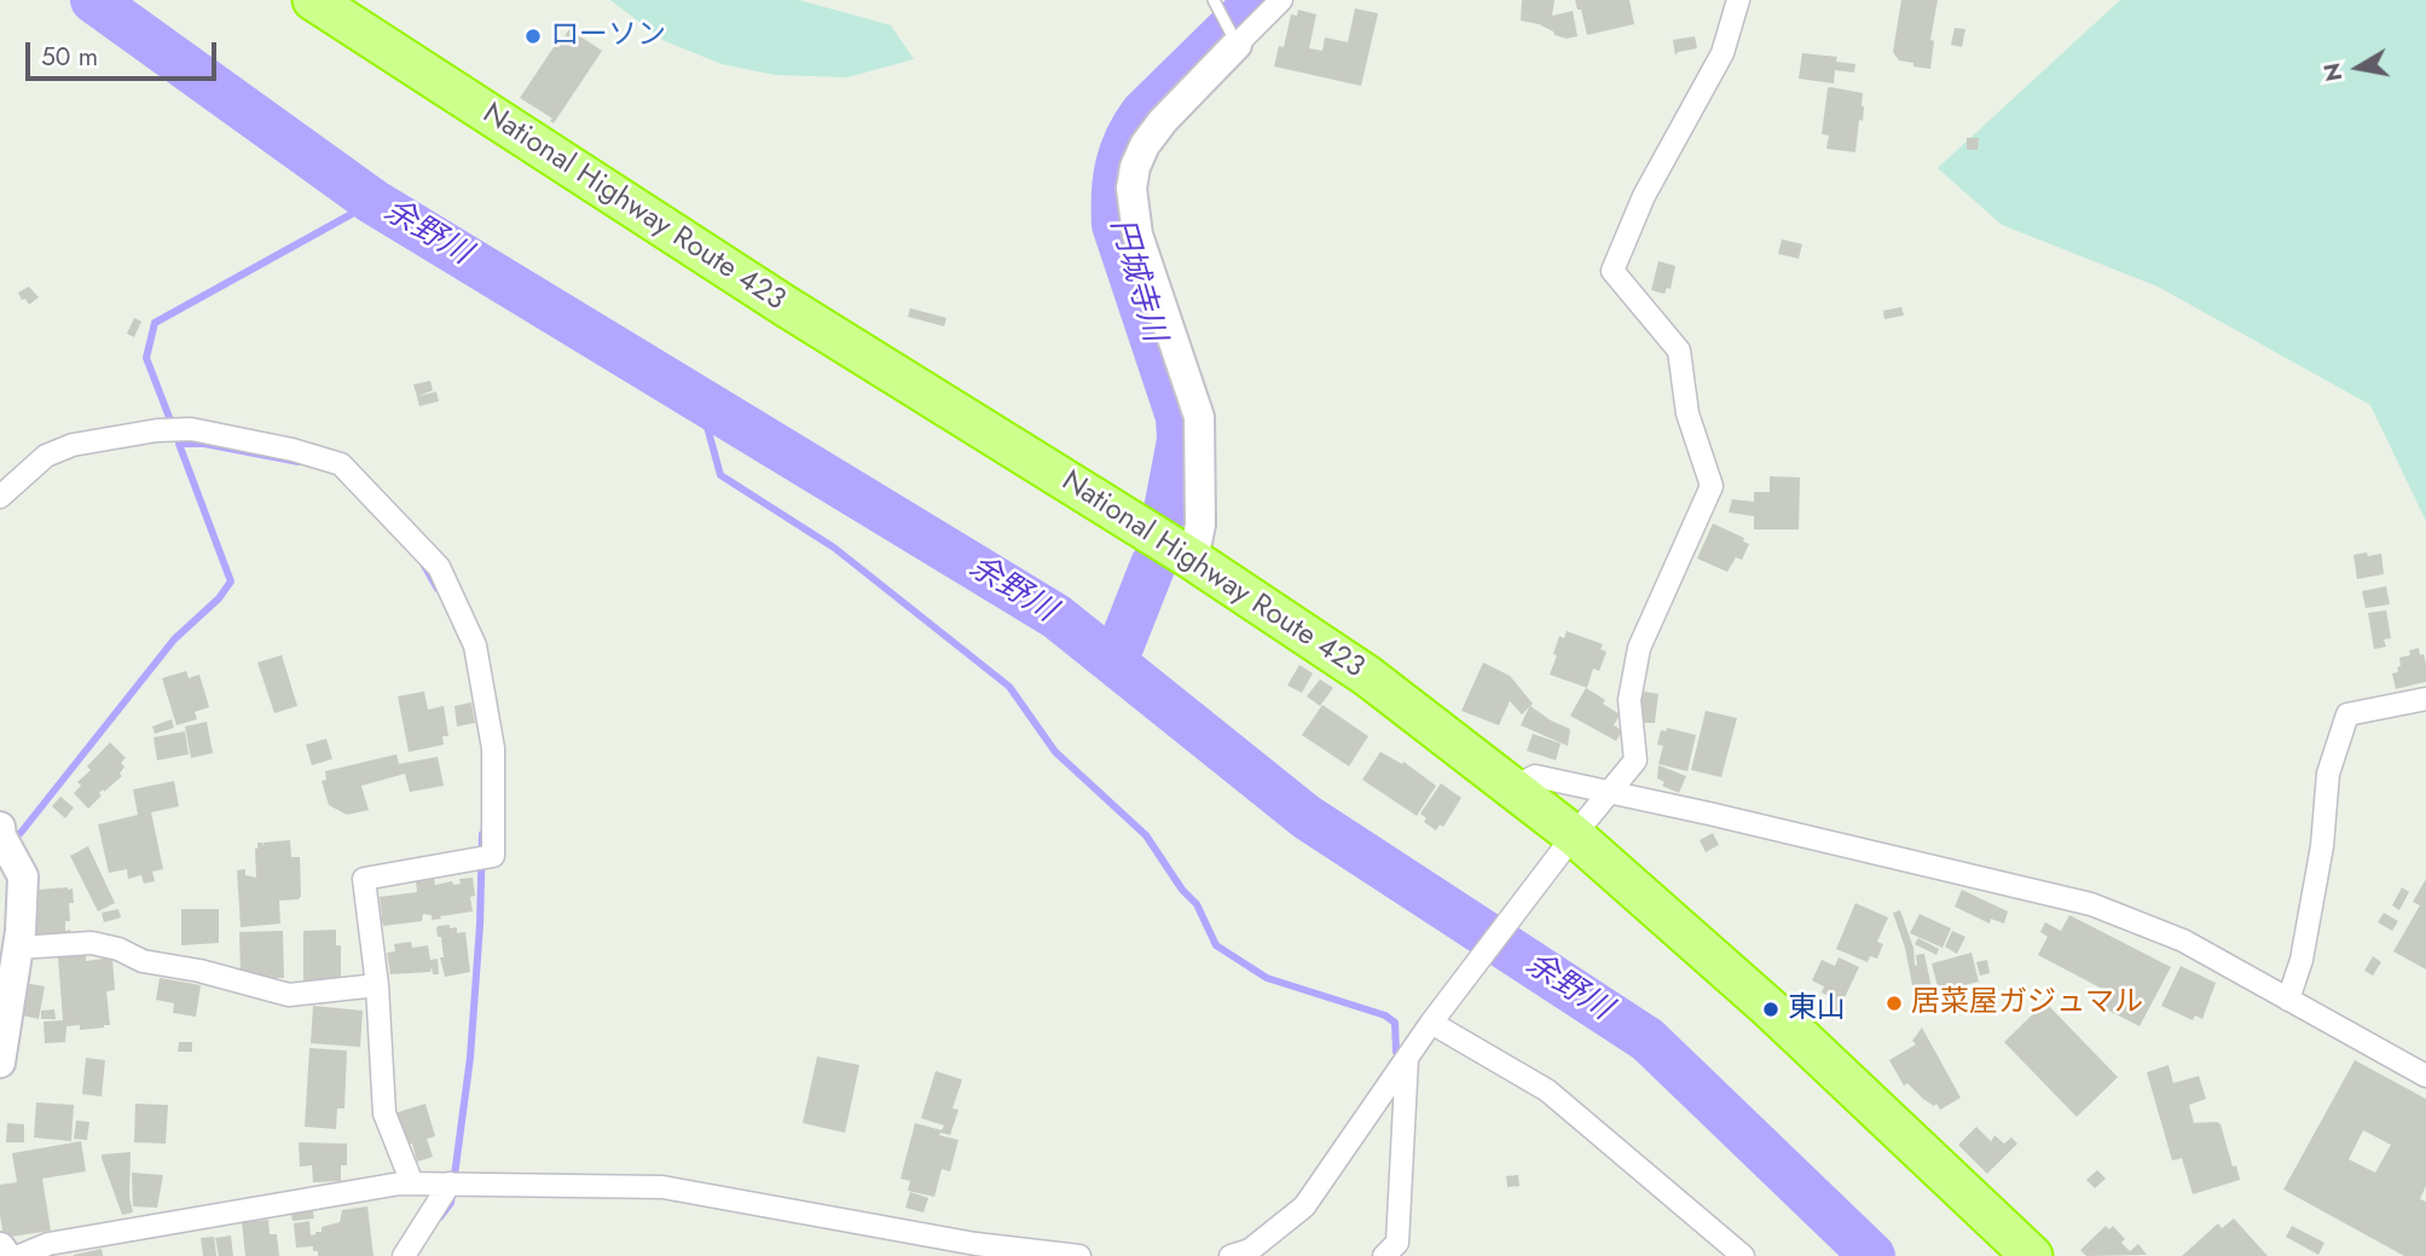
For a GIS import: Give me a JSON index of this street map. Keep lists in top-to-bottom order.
{
  "streets": {
    "highway": ["National Highway Route 423"]
  },
  "water": ["余野川", "円城寺川"],
  "places": ["ローソン", "居菜屋ガジュマル", "東山"],
  "scale_bar": "50 m",
  "north": "left"
}
